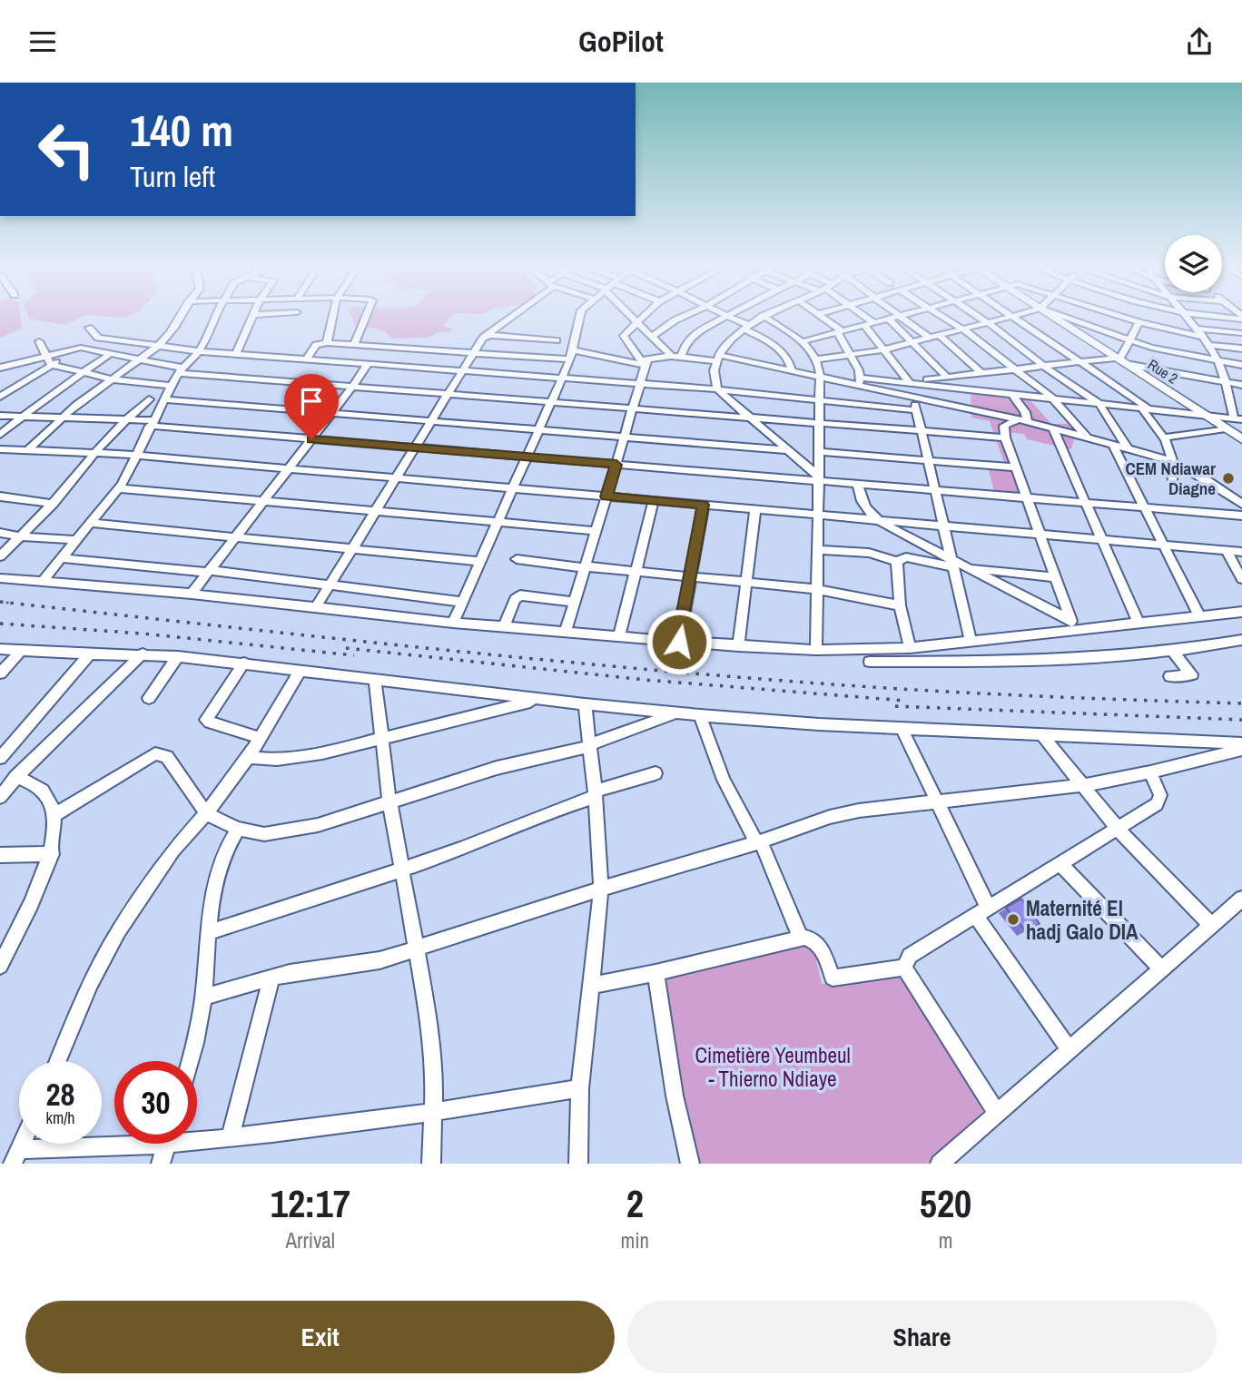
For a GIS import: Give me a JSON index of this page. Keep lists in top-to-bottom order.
{
  "streets": {
    "street": ["Rue 2"]
  },
  "parks": ["Cimetière Yeumbeul - Thierno Ndiaye"],
  "places": ["CEM Ndiawar Diagne", "Maternité El hadj Galo DIA"],
  "page": {
    "header": "GoPilot",
    "turn": ["140 m", "Turn left"],
    "speed": "28 km/h",
    "limit": "30",
    "eta": [
      "12:17",
      "Arrival",
      "2",
      "min",
      "520",
      "m"
    ],
    "buttons": ["Exit", "Share"]
  }
}
